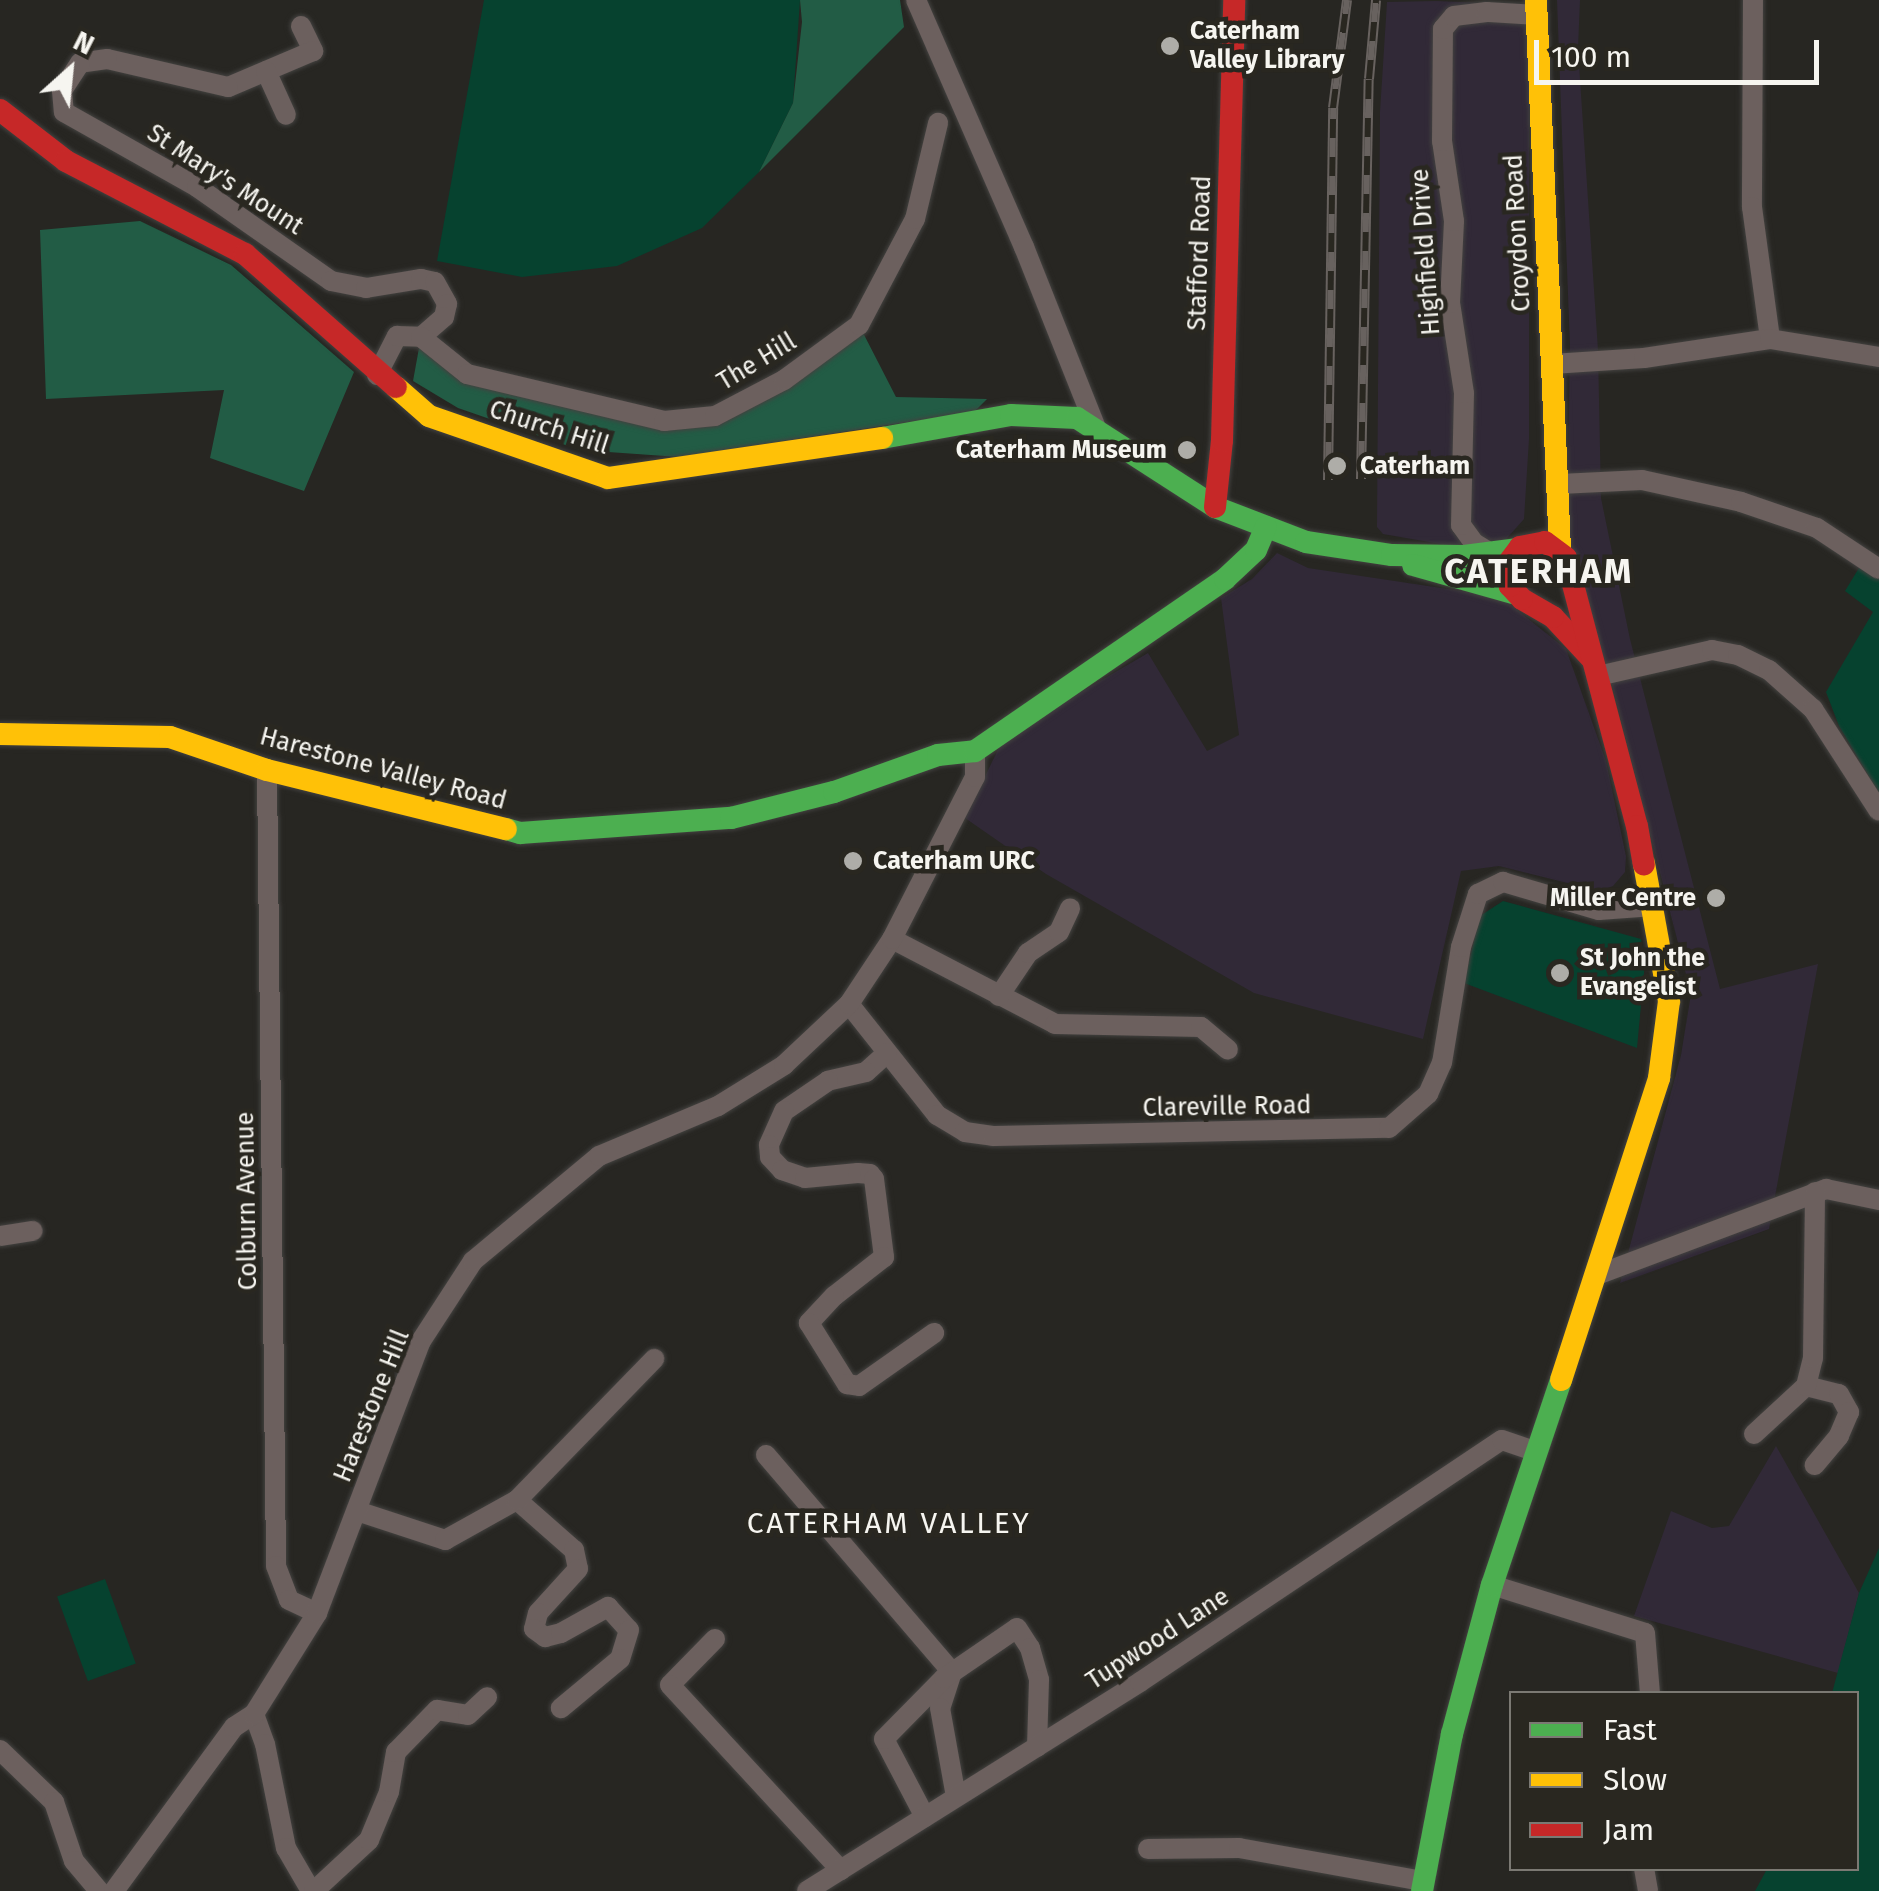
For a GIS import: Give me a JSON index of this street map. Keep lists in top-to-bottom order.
{
  "streets": {
    "main road": [
      "Croydon Road",
      "Stafford Road",
      "Church Hill",
      "Harestone Valley Road"
    ],
    "street": [
      "St Mary's Mount",
      "Highfield Drive",
      "The Hill",
      "Clareville Road",
      "Colburn Avenue",
      "Harestone Hill",
      "Tupwood Lane"
    ]
  },
  "crossings": [
    ["St Mary's Mount", "The Hill"],
    ["Croydon Road", "Highfield Drive"],
    ["Stafford Road", "Church Hill"],
    ["Church Hill", "Harestone Valley Road"],
    ["Harestone Valley Road", "Colburn Avenue"],
    ["Harestone Valley Road", "Harestone Hill"],
    ["Clareville Road", "Harestone Hill"],
    ["Colburn Avenue", "Harestone Hill"]
  ],
  "districts": ["CATERHAM", "CATERHAM VALLEY"],
  "places": [
    "Caterham Valley Library",
    "Caterham Museum",
    "Caterham",
    "Caterham URC",
    "Miller Centre",
    "St John the Evangelist"
  ],
  "legend": ["Fast", "Slow", "Jam"],
  "scale_bar": "100 m",
  "north": "top right"
}
